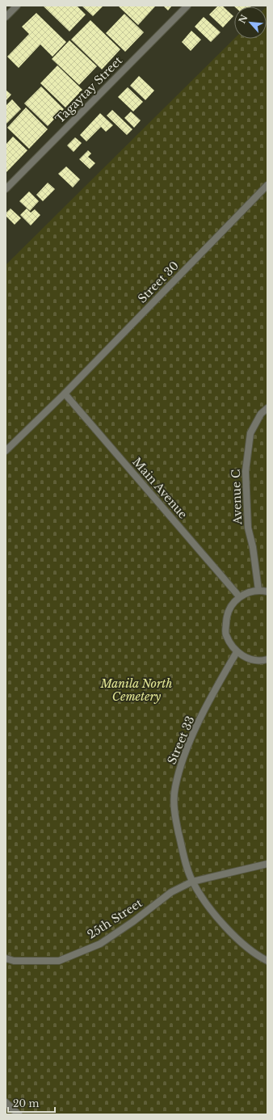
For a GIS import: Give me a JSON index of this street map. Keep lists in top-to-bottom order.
{
  "streets": {
    "street": [
      "Tagaytay Street",
      "Street 30",
      "Main Avenue",
      "Avenue C",
      "Street 33",
      "25th Street"
    ]
  },
  "crossings": [
    ["Street 30", "Main Avenue"],
    ["Street 33", "25th Street"]
  ],
  "parks": ["Manila North Cemetery"],
  "scale_bar": "20 m",
  "north": "top left"
}
